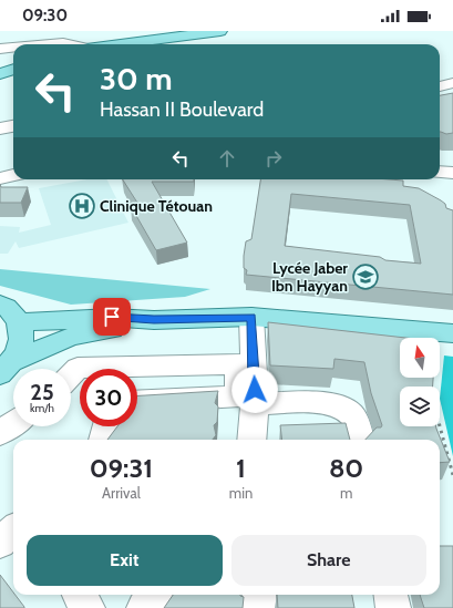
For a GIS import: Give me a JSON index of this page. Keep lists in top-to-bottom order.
{
  "places": {
    "hospital": ["Clinique Tétouan"],
    "school or university": ["Lycée Jaber Ibn Hayyan"]
  },
  "north": "top",
  "page": {
    "status": "09:30",
    "turn": ["30 m", "Hassan II Boulevard"],
    "speed": "25 km/h",
    "limit": "30",
    "eta": [
      "09:31",
      "Arrival",
      "1",
      "min",
      "80",
      "m"
    ],
    "buttons": ["Exit", "Share"]
  }
}
